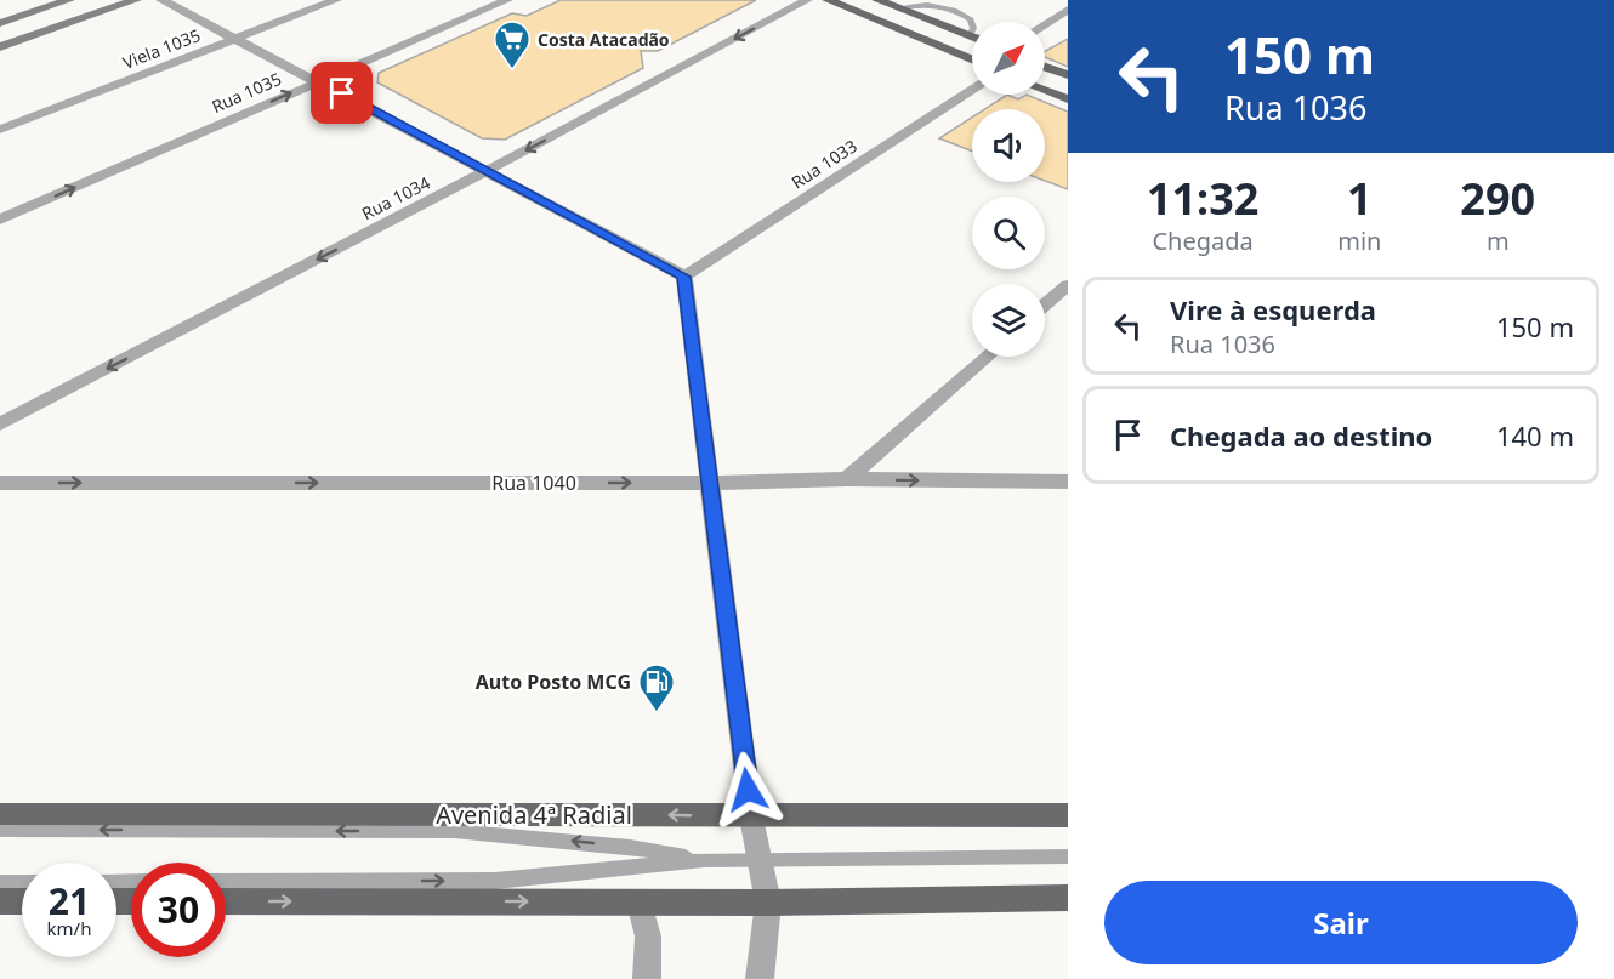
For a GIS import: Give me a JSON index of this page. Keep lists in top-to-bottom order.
{
  "streets": {
    "main road": ["Avenida 4ª Radial"],
    "street": [
      "Viela 1035",
      "Rua 1035",
      "Rua 1033",
      "Rua 1034",
      "Rua 1040"
    ]
  },
  "one_way": ["Rua 1035", "Rua 1034", "Rua 1040"],
  "places": {
    "supermarket": ["Costa Atacadão"],
    "fuel station": ["Auto Posto MCG"]
  },
  "north": "top right",
  "page": {
    "turn": ["150 m", "Rua 1036"],
    "eta": [
      "11:32",
      "Chegada",
      "1",
      "min",
      "290",
      "m"
    ],
    "list": [
      {
        "name": "Vire à esquerda",
        "note": "Rua 1036",
        "value": "150 m"
      },
      {
        "name": "Chegada ao destino",
        "value": "140 m"
      }
    ],
    "speed": "21 km/h",
    "limit": "30",
    "buttons": "Sair"
  }
}
